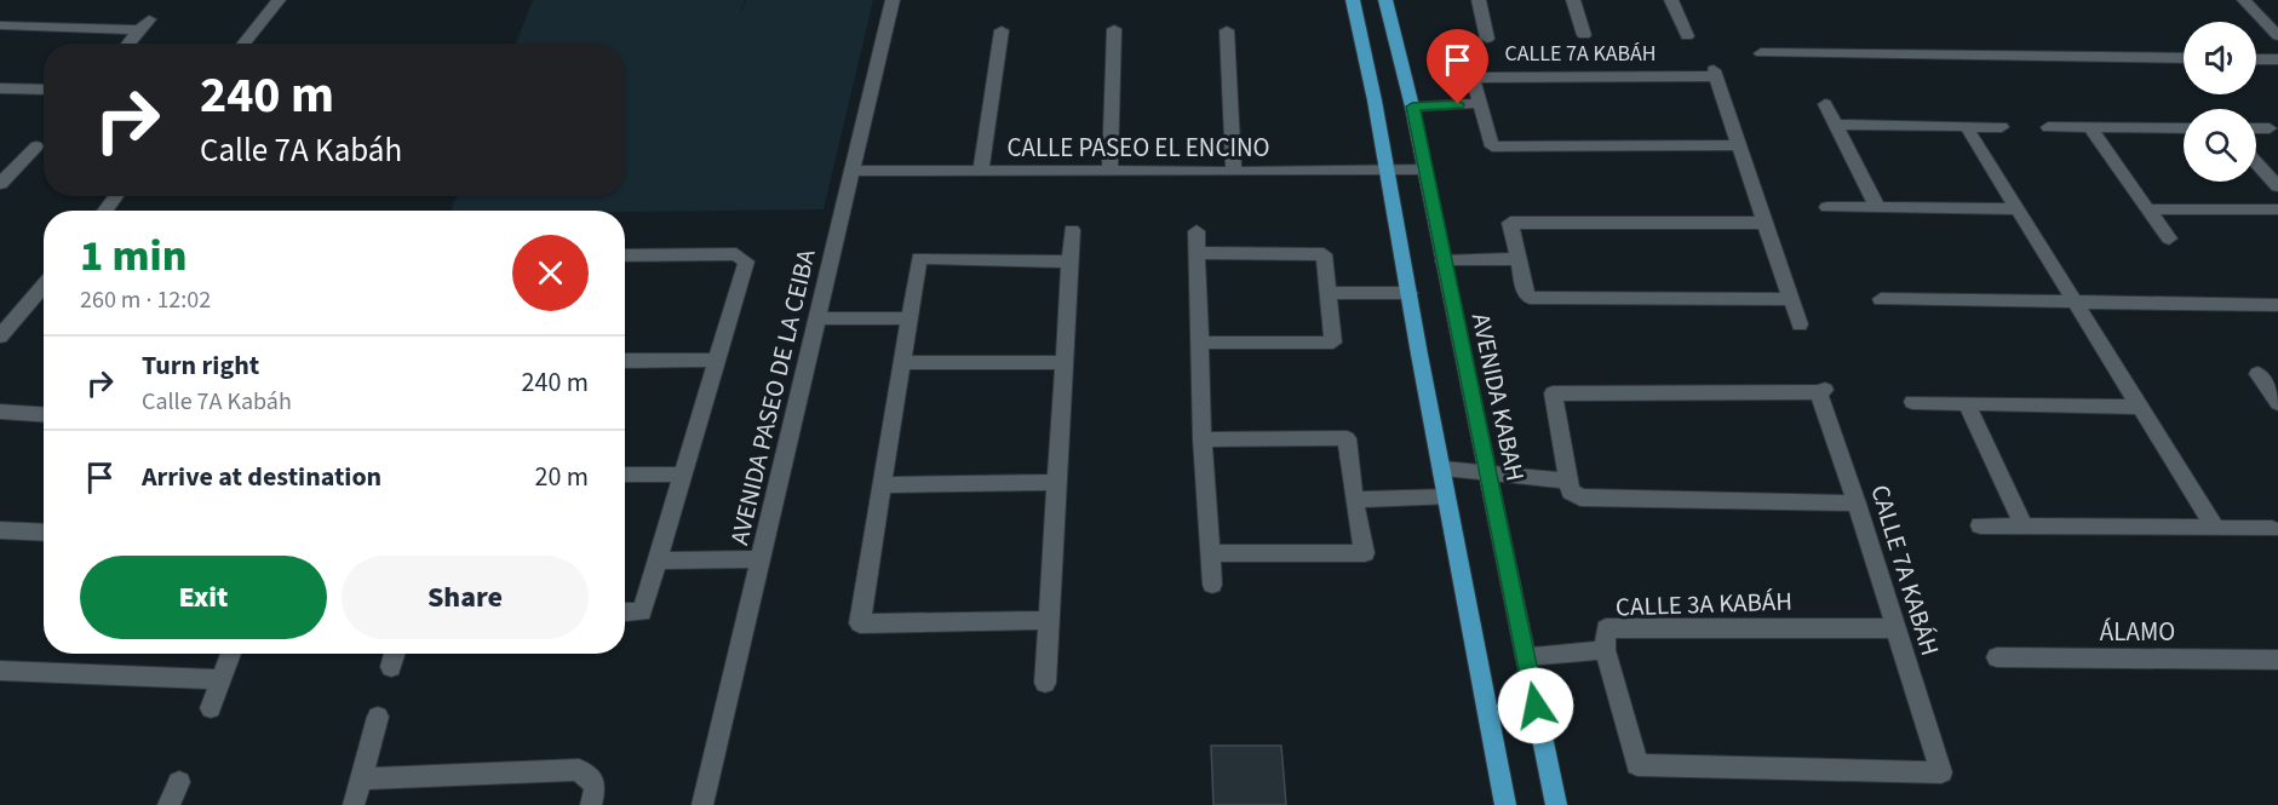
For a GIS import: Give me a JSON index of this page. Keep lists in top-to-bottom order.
{
  "streets": {
    "main road": ["AVENIDA KABAH"],
    "street": [
      "CALLE 7A KABÁH",
      "CALLE PASEO EL ENCINO",
      "AVENIDA PASEO DE LA CEIBA",
      "CALLE 3A KABÁH",
      "ÁLAMO"
    ]
  },
  "crossings": [
    ["CALLE 7A KABÁH", "CALLE 3A KABÁH"],
    ["CALLE PASEO EL ENCINO", "AVENIDA PASEO DE LA CEIBA"],
    ["CALLE PASEO EL ENCINO", "AVENIDA KABAH"]
  ],
  "page": {
    "turn": ["240 m", "Calle 7A Kabáh"],
    "heading": ["1 min", "260 m · 12:02"],
    "list": [
      {
        "name": "Turn right",
        "note": "Calle 7A Kabáh",
        "value": "240 m"
      },
      {
        "name": "Arrive at destination",
        "value": "20 m"
      }
    ],
    "buttons": ["Exit", "Share"]
  }
}
